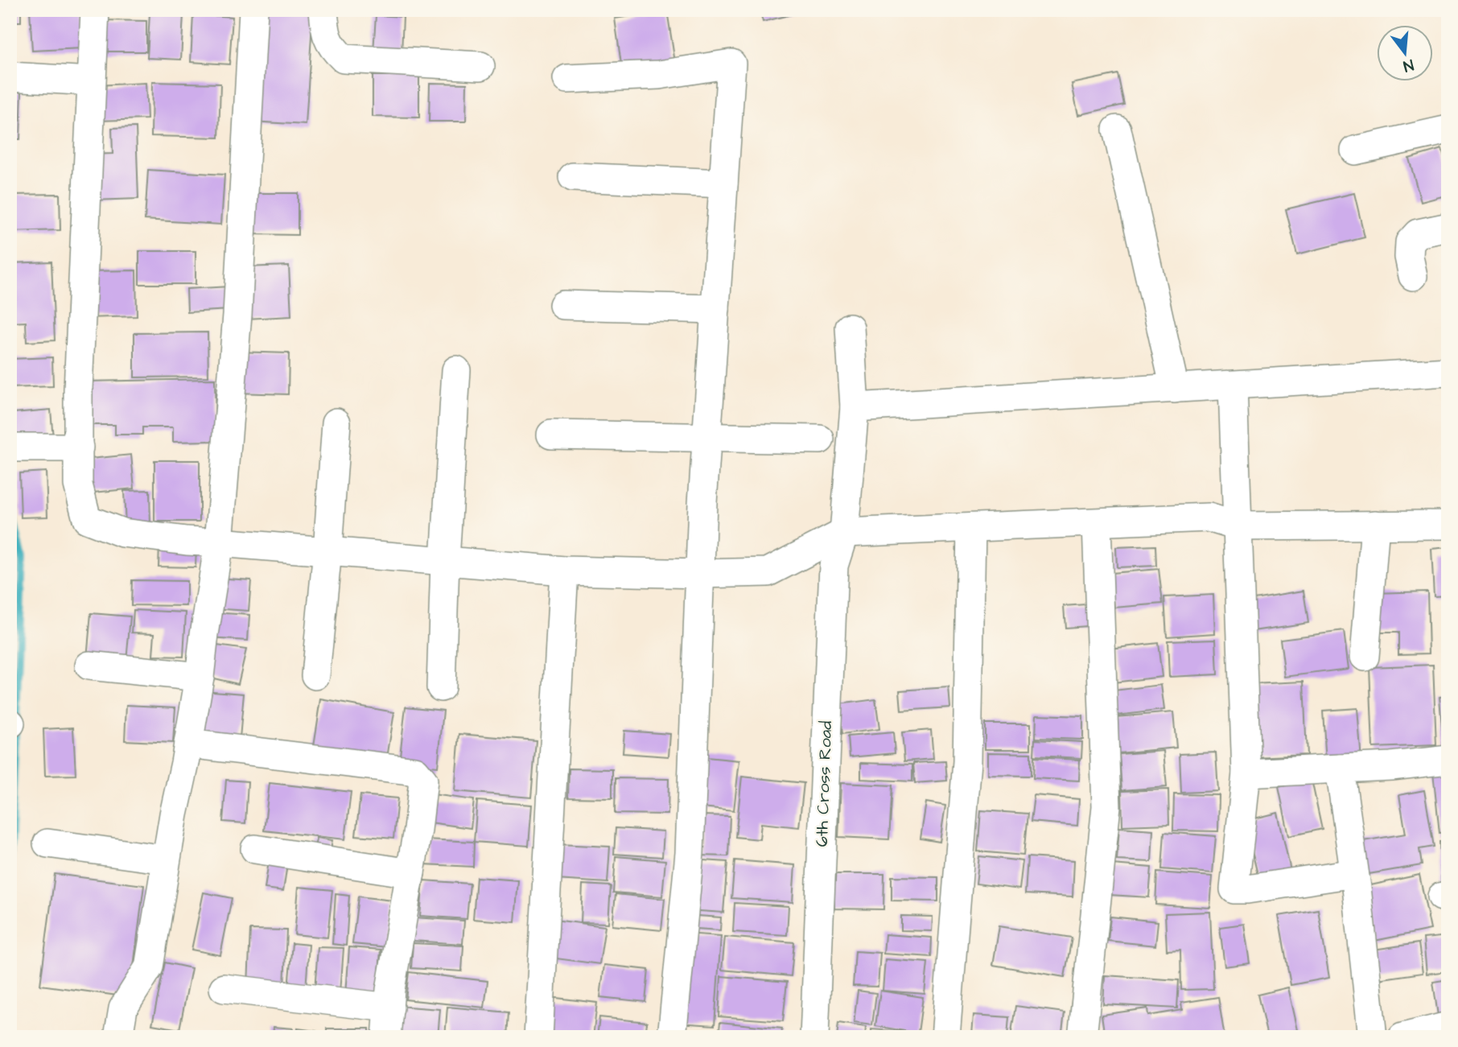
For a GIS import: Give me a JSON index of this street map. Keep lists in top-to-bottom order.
{
  "streets": {
    "street": ["6th Cross Road"]
  },
  "north": "bottom"
}
